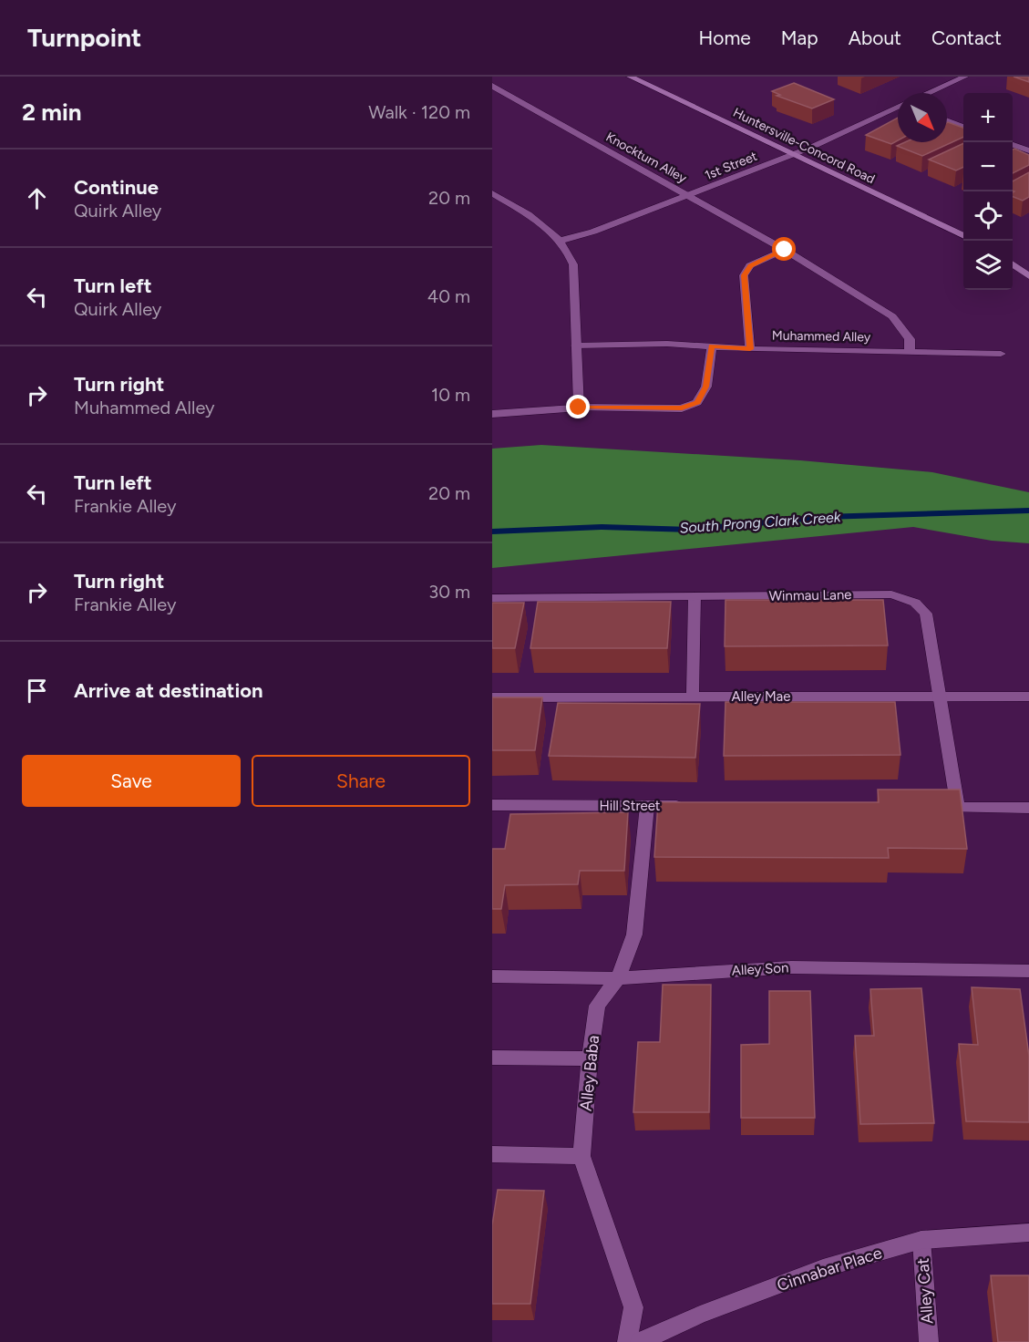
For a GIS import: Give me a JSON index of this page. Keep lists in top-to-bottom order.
{
  "streets": {
    "main road": ["Huntersville-Concord Road"],
    "street": [
      "Knockturn Alley",
      "1st Street",
      "Muhammed Alley",
      "Winmau Lane",
      "Alley Mae",
      "Hill Street",
      "Alley Son",
      "Alley Baba",
      "Cinnabar Place",
      "Alley Cat"
    ]
  },
  "crossings": [
    ["Huntersville-Concord Road", "1st Street"],
    ["Knockturn Alley", "1st Street"],
    ["Knockturn Alley", "Muhammed Alley"],
    ["Winmau Lane", "Alley Mae"],
    ["Hill Street", "Alley Baba"],
    ["Alley Son", "Alley Baba"],
    ["Cinnabar Place", "Alley Cat"]
  ],
  "water": ["South Prong Clark Creek"],
  "north": "bottom right",
  "page": {
    "header": "Turnpoint",
    "nav": [
      "Home",
      "Map",
      "About",
      "Contact"
    ],
    "heading": ["2 min", "Walk · 120 m"],
    "map_buttons": ["+", "−"],
    "list": [
      ["Continue", "Quirk Alley", "20 m"],
      ["Turn left", "Quirk Alley", "40 m"],
      ["Turn right", "Muhammed Alley", "10 m"],
      ["Turn left", "Frankie Alley", "20 m"],
      ["Turn right", "Frankie Alley", "30 m"],
      "Arrive at destination"
    ],
    "buttons": ["Save", "Share"]
  }
}
